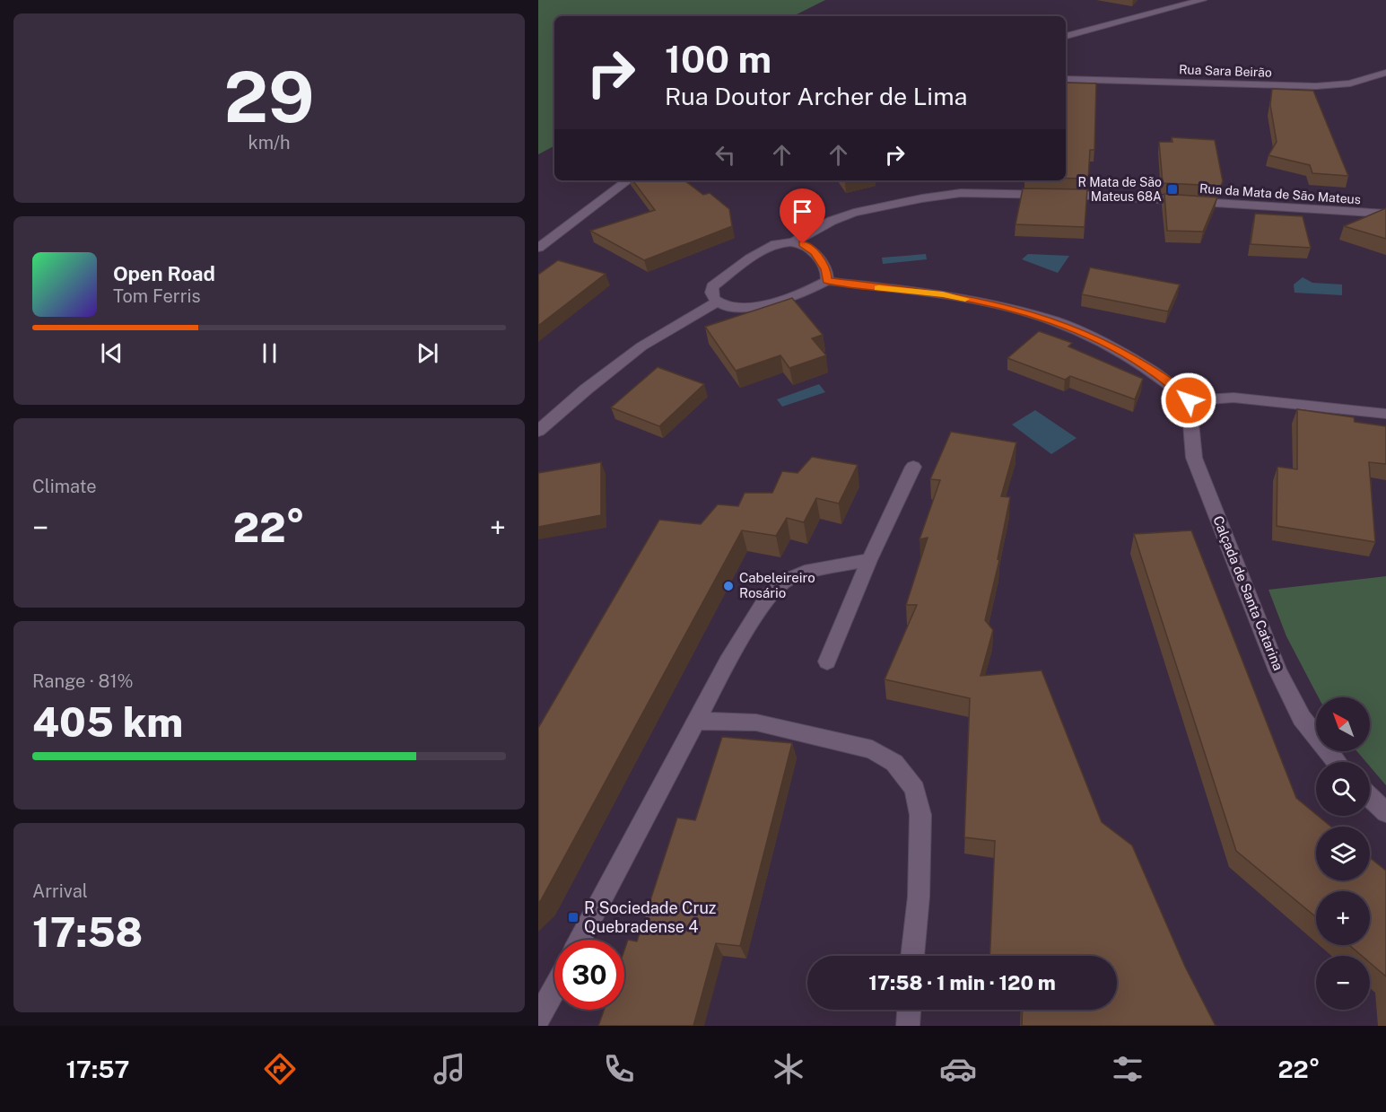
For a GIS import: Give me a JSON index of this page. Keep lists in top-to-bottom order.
{
  "streets": {
    "street": ["Rua Sara Beirão", "Rua da Mata de São Mateus", "Calçada de Santa Catarina"]
  },
  "places": {
    "transit": ["R Mata de São Mateus 68A", "R Sociedade Cruz Quebradense 4"],
    "other": ["Cabeleireiro Rosário"]
  },
  "north": "top left",
  "page": {
    "tile": [
      ["29", "km/h"],
      "Climate",
      ["Range · 81%", "405 km"],
      ["Arrival", "17:58"]
    ],
    "turn": ["100 m", "Rua Doutor Archer de Lima"],
    "song": ["Open Road", "Tom Ferris"],
    "heat": ["−", "22°", "+"],
    "map_buttons": ["+", "−"],
    "limit": "30",
    "trip": "17:58 · 1 min · 120 m",
    "tabs": ["17:57", "22°"]
  }
}
